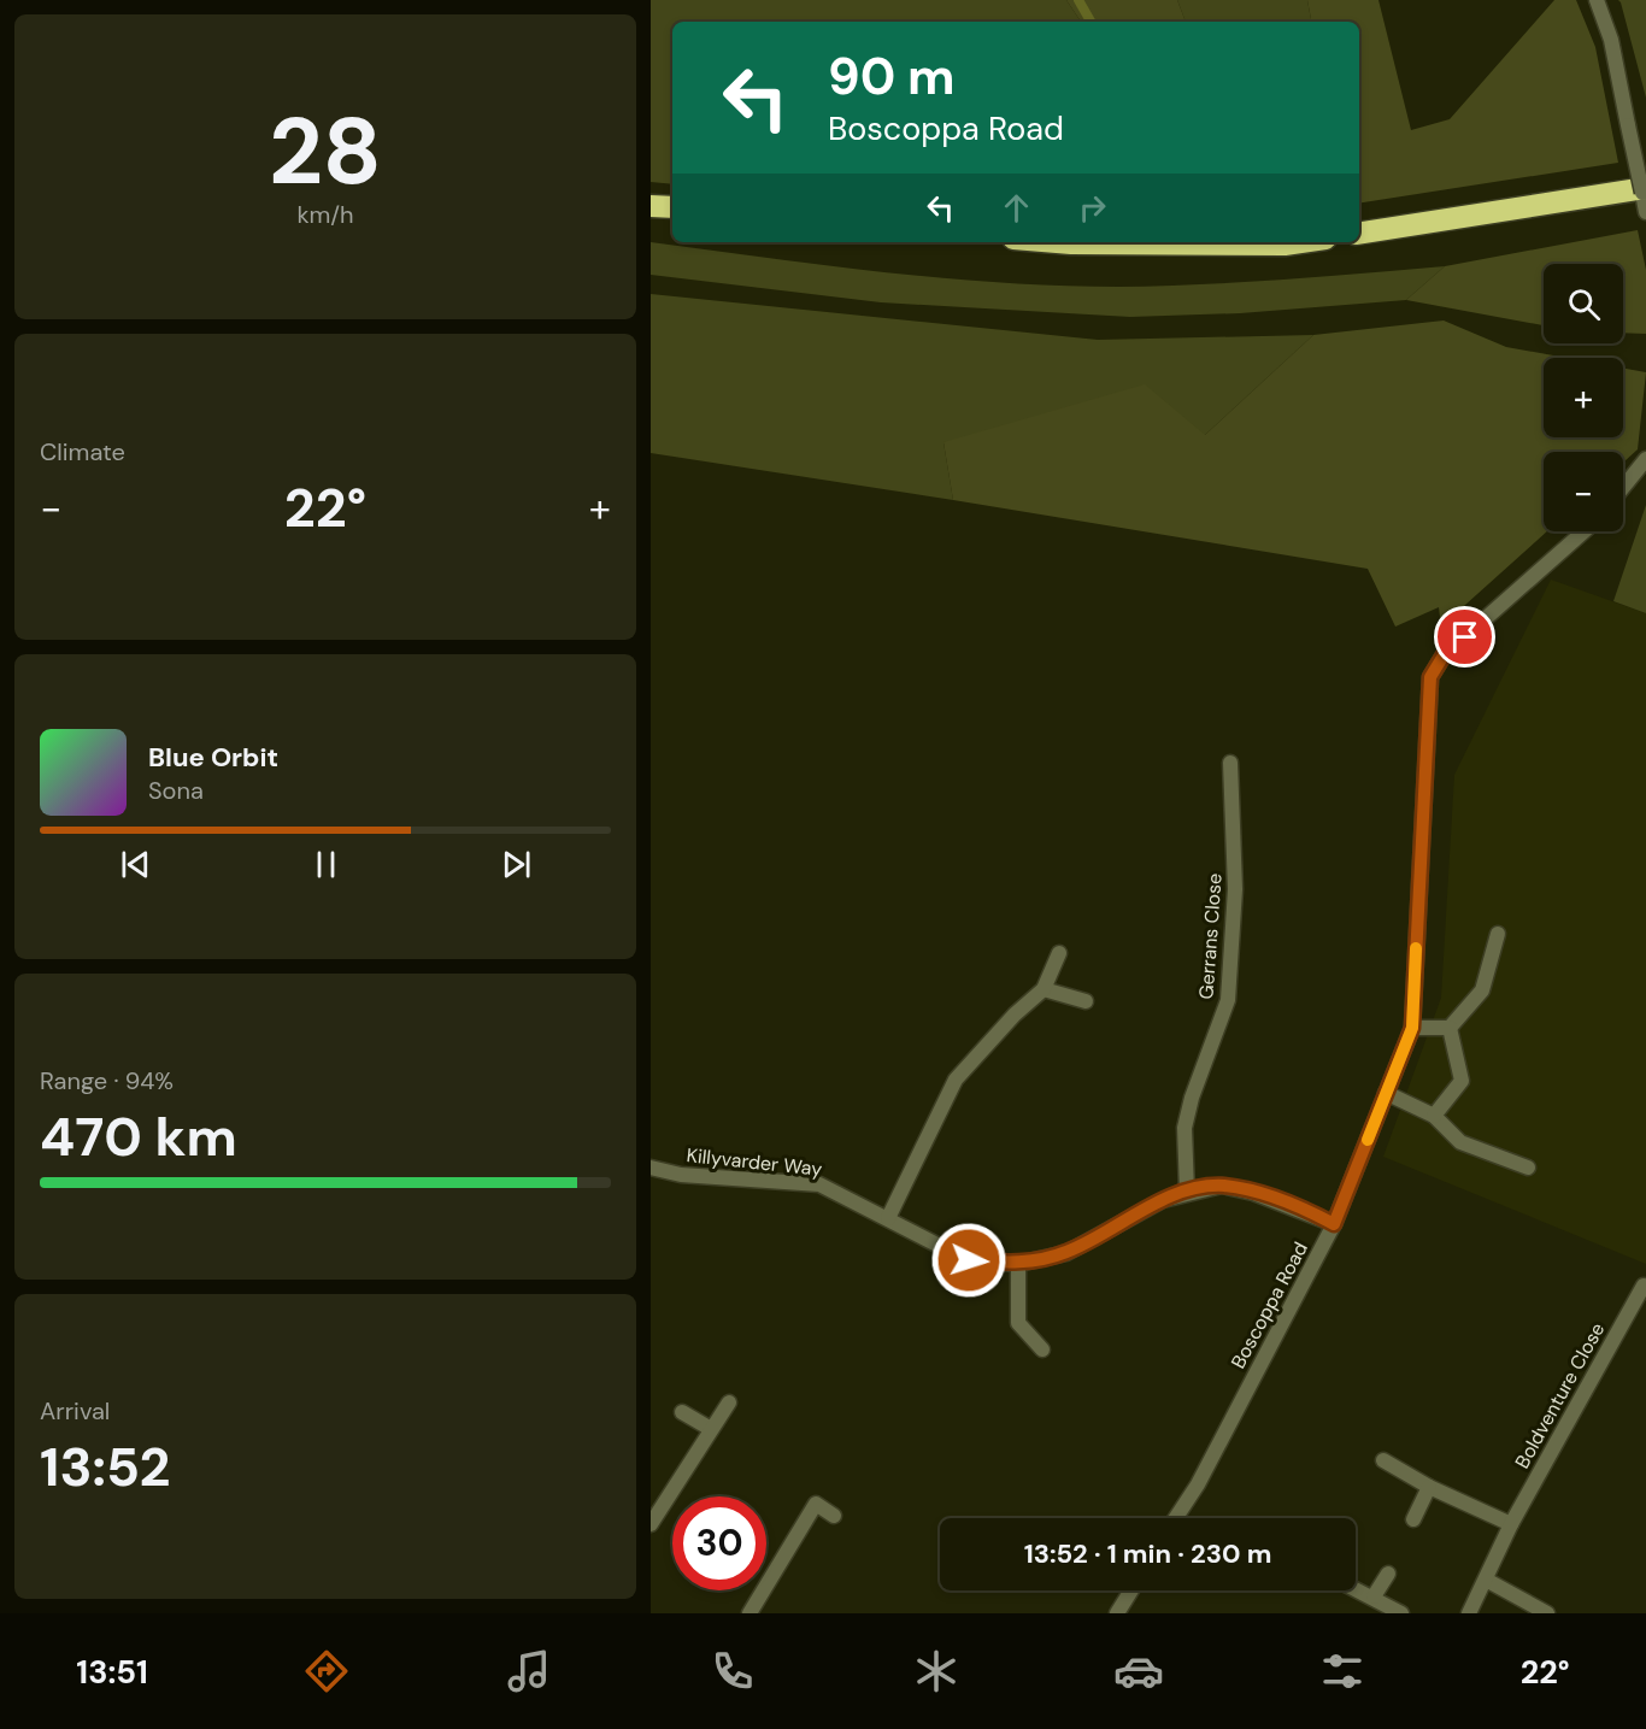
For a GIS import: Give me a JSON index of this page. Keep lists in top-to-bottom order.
{
  "streets": {
    "street": [
      "Gerrans Close",
      "Killyvarder Way",
      "Boscoppa Road",
      "Boldventure Close"
    ]
  },
  "crossings": [
    ["Gerrans Close", "Killyvarder Way"],
    ["Killyvarder Way", "Boscoppa Road"]
  ],
  "page": {
    "tile": [
      ["28", "km/h"],
      "Climate",
      ["Range · 94%", "470 km"],
      ["Arrival", "13:52"]
    ],
    "turn": ["90 m", "Boscoppa Road"],
    "map_buttons": ["+", "−"],
    "heat": ["−", "22°", "+"],
    "song": ["Blue Orbit", "Sona"],
    "limit": "30",
    "trip": "13:52 · 1 min · 230 m",
    "tabs": ["13:51", "22°"]
  }
}
